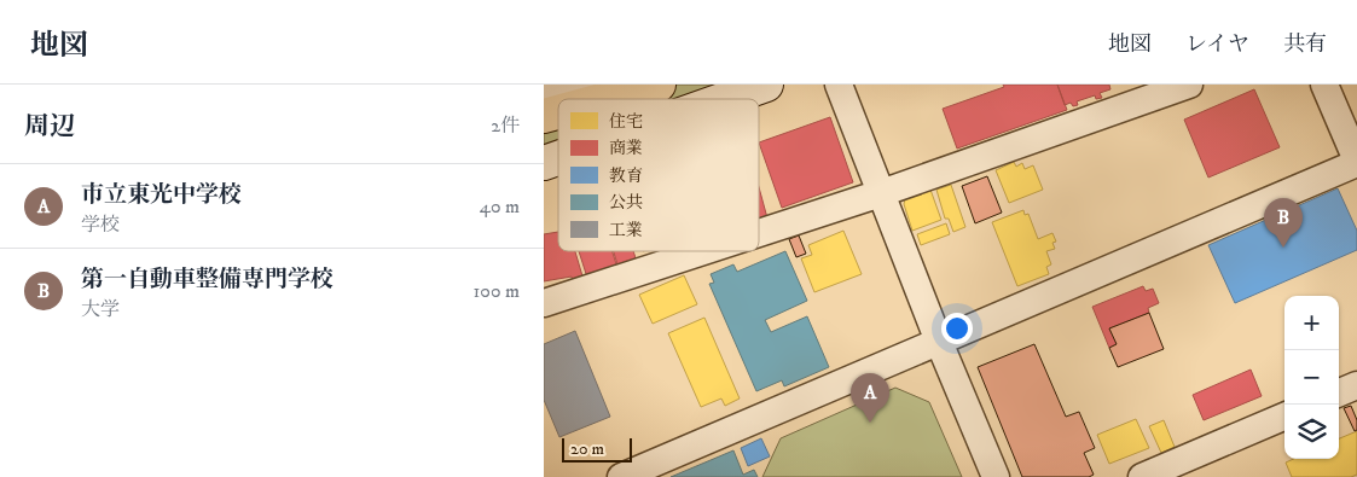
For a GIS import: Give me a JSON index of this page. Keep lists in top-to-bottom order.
{
  "legend": [
    "住宅",
    "商業",
    "教育",
    "公共",
    "工業"
  ],
  "scale_bar": "20 m",
  "page": {
    "header": "地図",
    "nav": ["地図", "レイヤ", "共有"],
    "heading": ["周辺", "2件"],
    "list": [
      {
        "mark": "A",
        "name": "市立東光中学校",
        "note": "学校",
        "value": "40 m"
      },
      {
        "mark": "B",
        "name": "第一自動車整備専門学校",
        "note": "大学",
        "value": "100 m"
      }
    ],
    "pins": ["B", "A"],
    "map_buttons": ["+", "−"],
    "scale": "20 m"
  }
}
